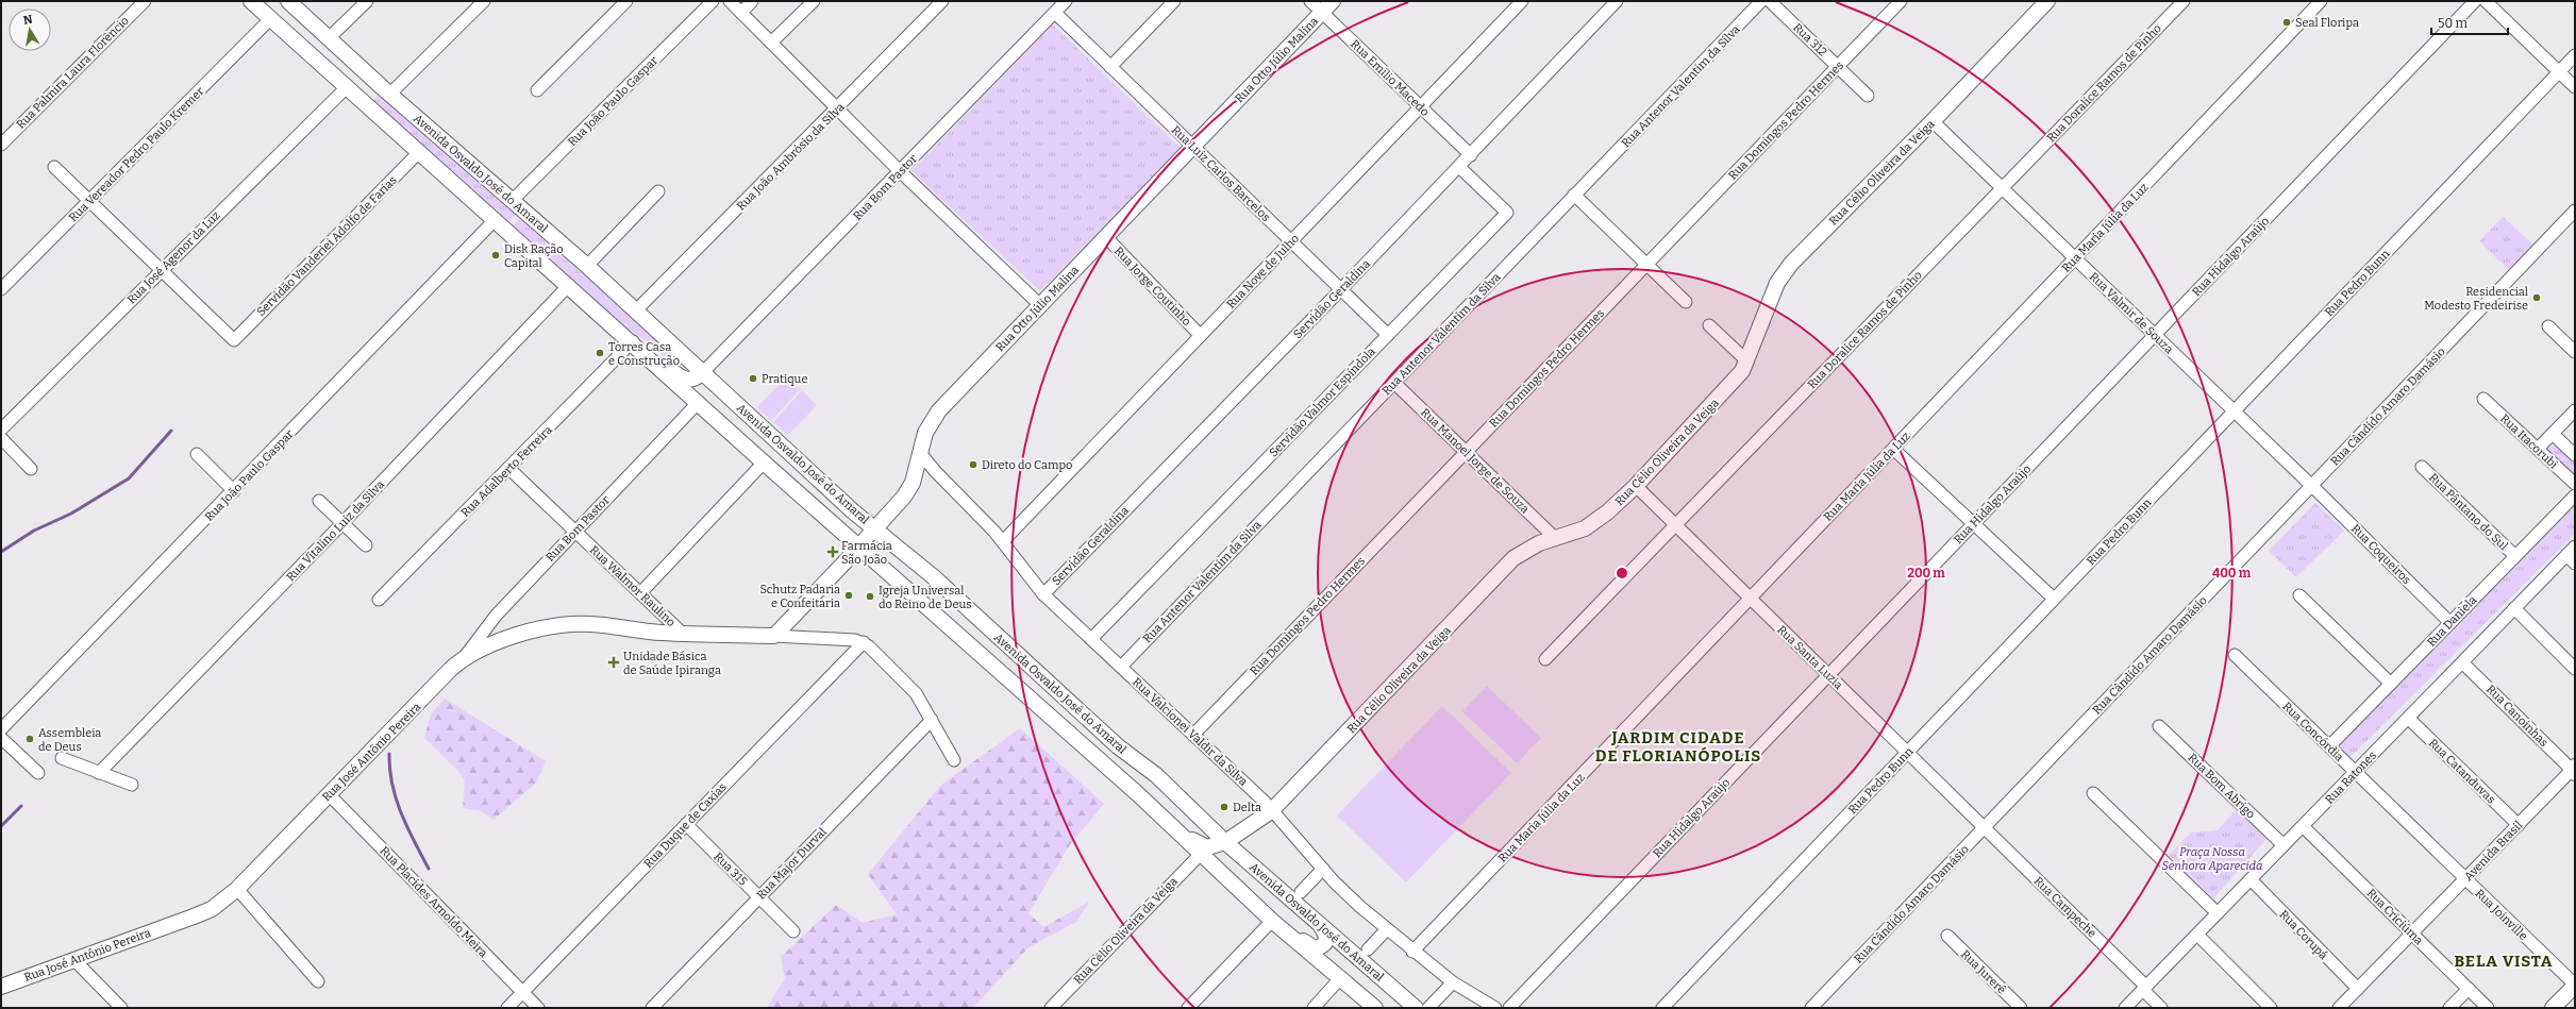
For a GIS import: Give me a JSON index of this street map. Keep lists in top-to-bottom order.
{
  "streets": {
    "main road": [
      "Rua Otto Júlio Malina",
      "Rua Célio Oliveira da Veiga",
      "Avenida Osvaldo José do Amaral",
      "Rua José Antônio Pereira"
    ],
    "street": [
      "Rua 312",
      "Rua Palmira Laura Florêncio",
      "Rua Emílio Macedo",
      "Rua Doralice Ramos de Pinho",
      "Rua Antenor Valentim da Silva",
      "Rua João Paulo Gaspar",
      "Rua Domingos Pedro Hermes",
      "Rua Vereador Pedro Paulo Kremer",
      "Rua João Ambrósio da Silva",
      "Rua Luiz Carlos Barcelos",
      "Rua Bom Pastor",
      "Rua Maria Júlia da Luz",
      "Servidão Vanderiei Adolfo de Farias",
      "Rua Hidalgo Araújo",
      "Rua José Agenor da Luz",
      "Rua Nove de Julho",
      "Rua Pedro Bunn",
      "Rua Jorge Coutinho",
      "Servidão Geraldina",
      "Rua Valmir de Souza",
      "Servidão Valmor Espíndola",
      "Rua Cândido Amaro Damásio",
      "Rua Itacorubi",
      "Rua Manoel Jorge de Souza",
      "Rua Adalberto Ferreira",
      "Rua Pântano do Sul",
      "Rua Vitalino Luiz da Silva",
      "Rua Coqueiros",
      "Rua Walmor Raulino",
      "Rua Daniela",
      "Rua Santa Luzia",
      "Rua Canoinhas",
      "Rua Valcionei Valdir da Silva",
      "Rua Concórdia",
      "Rua Catanduvas",
      "Rua Ratones",
      "Rua Bom Abrigo",
      "Rua Duque de Caxias",
      "Avenida Brasil",
      "Rua Major Durval",
      "Rua 315",
      "Rua Placides Arnoldo Meira",
      "Rua Campeche",
      "Rua Joinville",
      "Rua Criciúma",
      "Rua Corupá",
      "Rua Jurerê"
    ]
  },
  "crossings": [
    ["Rua 312", "Rua Domingos Pedro Hermes"],
    ["Rua Otto Júlio Malina", "Rua Emílio Macedo"],
    ["Rua Otto Júlio Malina", "Avenida Osvaldo José do Amaral"],
    ["Rua Otto Júlio Malina", "Rua Luiz Carlos Barcelos"],
    ["Rua Otto Júlio Malina", "Rua Jorge Coutinho"],
    ["Rua Otto Júlio Malina", "Rua Valcionei Valdir da Silva"],
    ["Rua Otto Júlio Malina", "Rua José Antônio Pereira"],
    ["Rua Emílio Macedo", "Rua Nove de Julho"],
    ["Rua Emílio Macedo", "Servidão Geraldina"],
    ["Rua Doralice Ramos de Pinho", "Rua Valmir de Souza"],
    ["Rua Doralice Ramos de Pinho", "Rua Santa Luzia"],
    ["Rua Antenor Valentim da Silva", "Rua Manoel Jorge de Souza"],
    ["Rua Antenor Valentim da Silva", "Rua Valcionei Valdir da Silva"],
    ["Rua João Paulo Gaspar", "Avenida Osvaldo José do Amaral"],
    ["Rua Domingos Pedro Hermes", "Rua Manoel Jorge de Souza"],
    ["Rua Domingos Pedro Hermes", "Rua Valcionei Valdir da Silva"],
    ["Rua Vereador Pedro Paulo Kremer", "Avenida Osvaldo José do Amaral"],
    ["Rua João Ambrósio da Silva", "Avenida Osvaldo José do Amaral"],
    ["Rua Célio Oliveira da Veiga", "Avenida Osvaldo José do Amaral"],
    ["Rua Célio Oliveira da Veiga", "Rua Valmir de Souza"],
    ["Rua Célio Oliveira da Veiga", "Rua Manoel Jorge de Souza"],
    ["Rua Célio Oliveira da Veiga", "Rua Santa Luzia"],
    ["Rua Célio Oliveira da Veiga", "Rua Valcionei Valdir da Silva"],
    ["Avenida Osvaldo José do Amaral", "Rua Bom Pastor"],
    ["Avenida Osvaldo José do Amaral", "Servidão Vanderiei Adolfo de Farias"],
    ["Avenida Osvaldo José do Amaral", "Rua José Agenor da Luz"],
    ["Avenida Osvaldo José do Amaral", "Rua Adalberto Ferreira"],
    ["Avenida Osvaldo José do Amaral", "Rua Vitalino Luiz da Silva"],
    ["Rua Luiz Carlos Barcelos", "Rua Bom Pastor"],
    ["Rua Luiz Carlos Barcelos", "Rua Nove de Julho"],
    ["Rua Luiz Carlos Barcelos", "Servidão Geraldina"],
    ["Rua Luiz Carlos Barcelos", "Servidão Valmor Espíndola"],
    ["Rua Bom Pastor", "Rua Walmor Raulino"],
    ["Rua Bom Pastor", "Rua José Antônio Pereira"],
    ["Rua Maria Júlia da Luz", "Rua Valmir de Souza"],
    ["Rua Maria Júlia da Luz", "Rua Santa Luzia"],
    ["Rua Maria Júlia da Luz", "Rua Valcionei Valdir da Silva"],
    ["Servidão Vanderiei Adolfo de Farias", "Rua José Agenor da Luz"],
    ["Rua Hidalgo Araújo", "Rua Valmir de Souza"],
    ["Rua Hidalgo Araújo", "Rua Santa Luzia"],
    ["Rua Nove de Julho", "Rua Jorge Coutinho"],
    ["Rua Nove de Julho", "Rua Valcionei Valdir da Silva"],
    ["Rua Pedro Bunn", "Rua Valmir de Souza"],
    ["Rua Pedro Bunn", "Rua Santa Luzia"],
    ["Servidão Geraldina", "Servidão Valmor Espíndola"],
    ["Servidão Geraldina", "Rua Valcionei Valdir da Silva"],
    ["Rua Valmir de Souza", "Rua Cândido Amaro Damásio"],
    ["Rua Valmir de Souza", "Rua Coqueiros"],
    ["Servidão Valmor Espíndola", "Rua Valcionei Valdir da Silva"],
    ["Rua Cândido Amaro Damásio", "Rua Coqueiros"],
    ["Rua Cândido Amaro Damásio", "Rua Santa Luzia"],
    ["Rua Cândido Amaro Damásio", "Rua Campeche"],
    ["Rua Adalberto Ferreira", "Rua Walmor Raulino"],
    ["Rua Pântano do Sul", "Rua Daniela"],
    ["Rua Coqueiros", "Rua Daniela"],
    ["Rua Walmor Raulino", "Rua José Antônio Pereira"],
    ["Rua Daniela", "Rua Concórdia"],
    ["Rua Santa Luzia", "Rua Campeche"],
    ["Rua Canoinhas", "Rua Ratones"],
    ["Rua Canoinhas", "Avenida Brasil"],
    ["Rua Concórdia", "Rua Ratones"],
    ["Rua Concórdia", "Avenida Brasil"],
    ["Rua Concórdia", "Rua Joinville"],
    ["Rua José Antônio Pereira", "Rua Placides Arnoldo Meira"],
    ["Rua Catanduvas", "Rua Ratones"],
    ["Rua Catanduvas", "Avenida Brasil"],
    ["Rua Ratones", "Rua Bom Abrigo"],
    ["Rua Ratones", "Rua Campeche"],
    ["Rua Ratones", "Rua Criciúma"],
    ["Rua Ratones", "Rua Corupá"],
    ["Rua Duque de Caxias", "Rua 315"],
    ["Rua Duque de Caxias", "Rua Placides Arnoldo Meira"],
    ["Avenida Brasil", "Rua Joinville"],
    ["Avenida Brasil", "Rua Criciúma"],
    ["Avenida Brasil", "Rua Corupá"],
    ["Rua Major Durval", "Rua 315"]
  ],
  "districts": ["JARDIM CIDADE DE FLORIANÓPOLIS", "BELA VISTA"],
  "parks": ["Praça Nossa Senhora Aparecida"],
  "places": {
    "other": [
      "Seal Floripa",
      "Disk Ração Capital",
      "Residencial Modesto Fredeirise",
      "Torres Casa e Construção",
      "Pratique",
      "Direto do Campo",
      "Schutz Padaria e Confeitaria",
      "Igreja Universal do Reino de Deus",
      "Assembleia de Deus",
      "Delta"
    ],
    "health": ["Farmácia São João", "Unidade Básica de Saúde Ipiranga"]
  },
  "scale_bar": "50 m",
  "north": "top",
  "rings": ["200 m", "400 m"]
}
